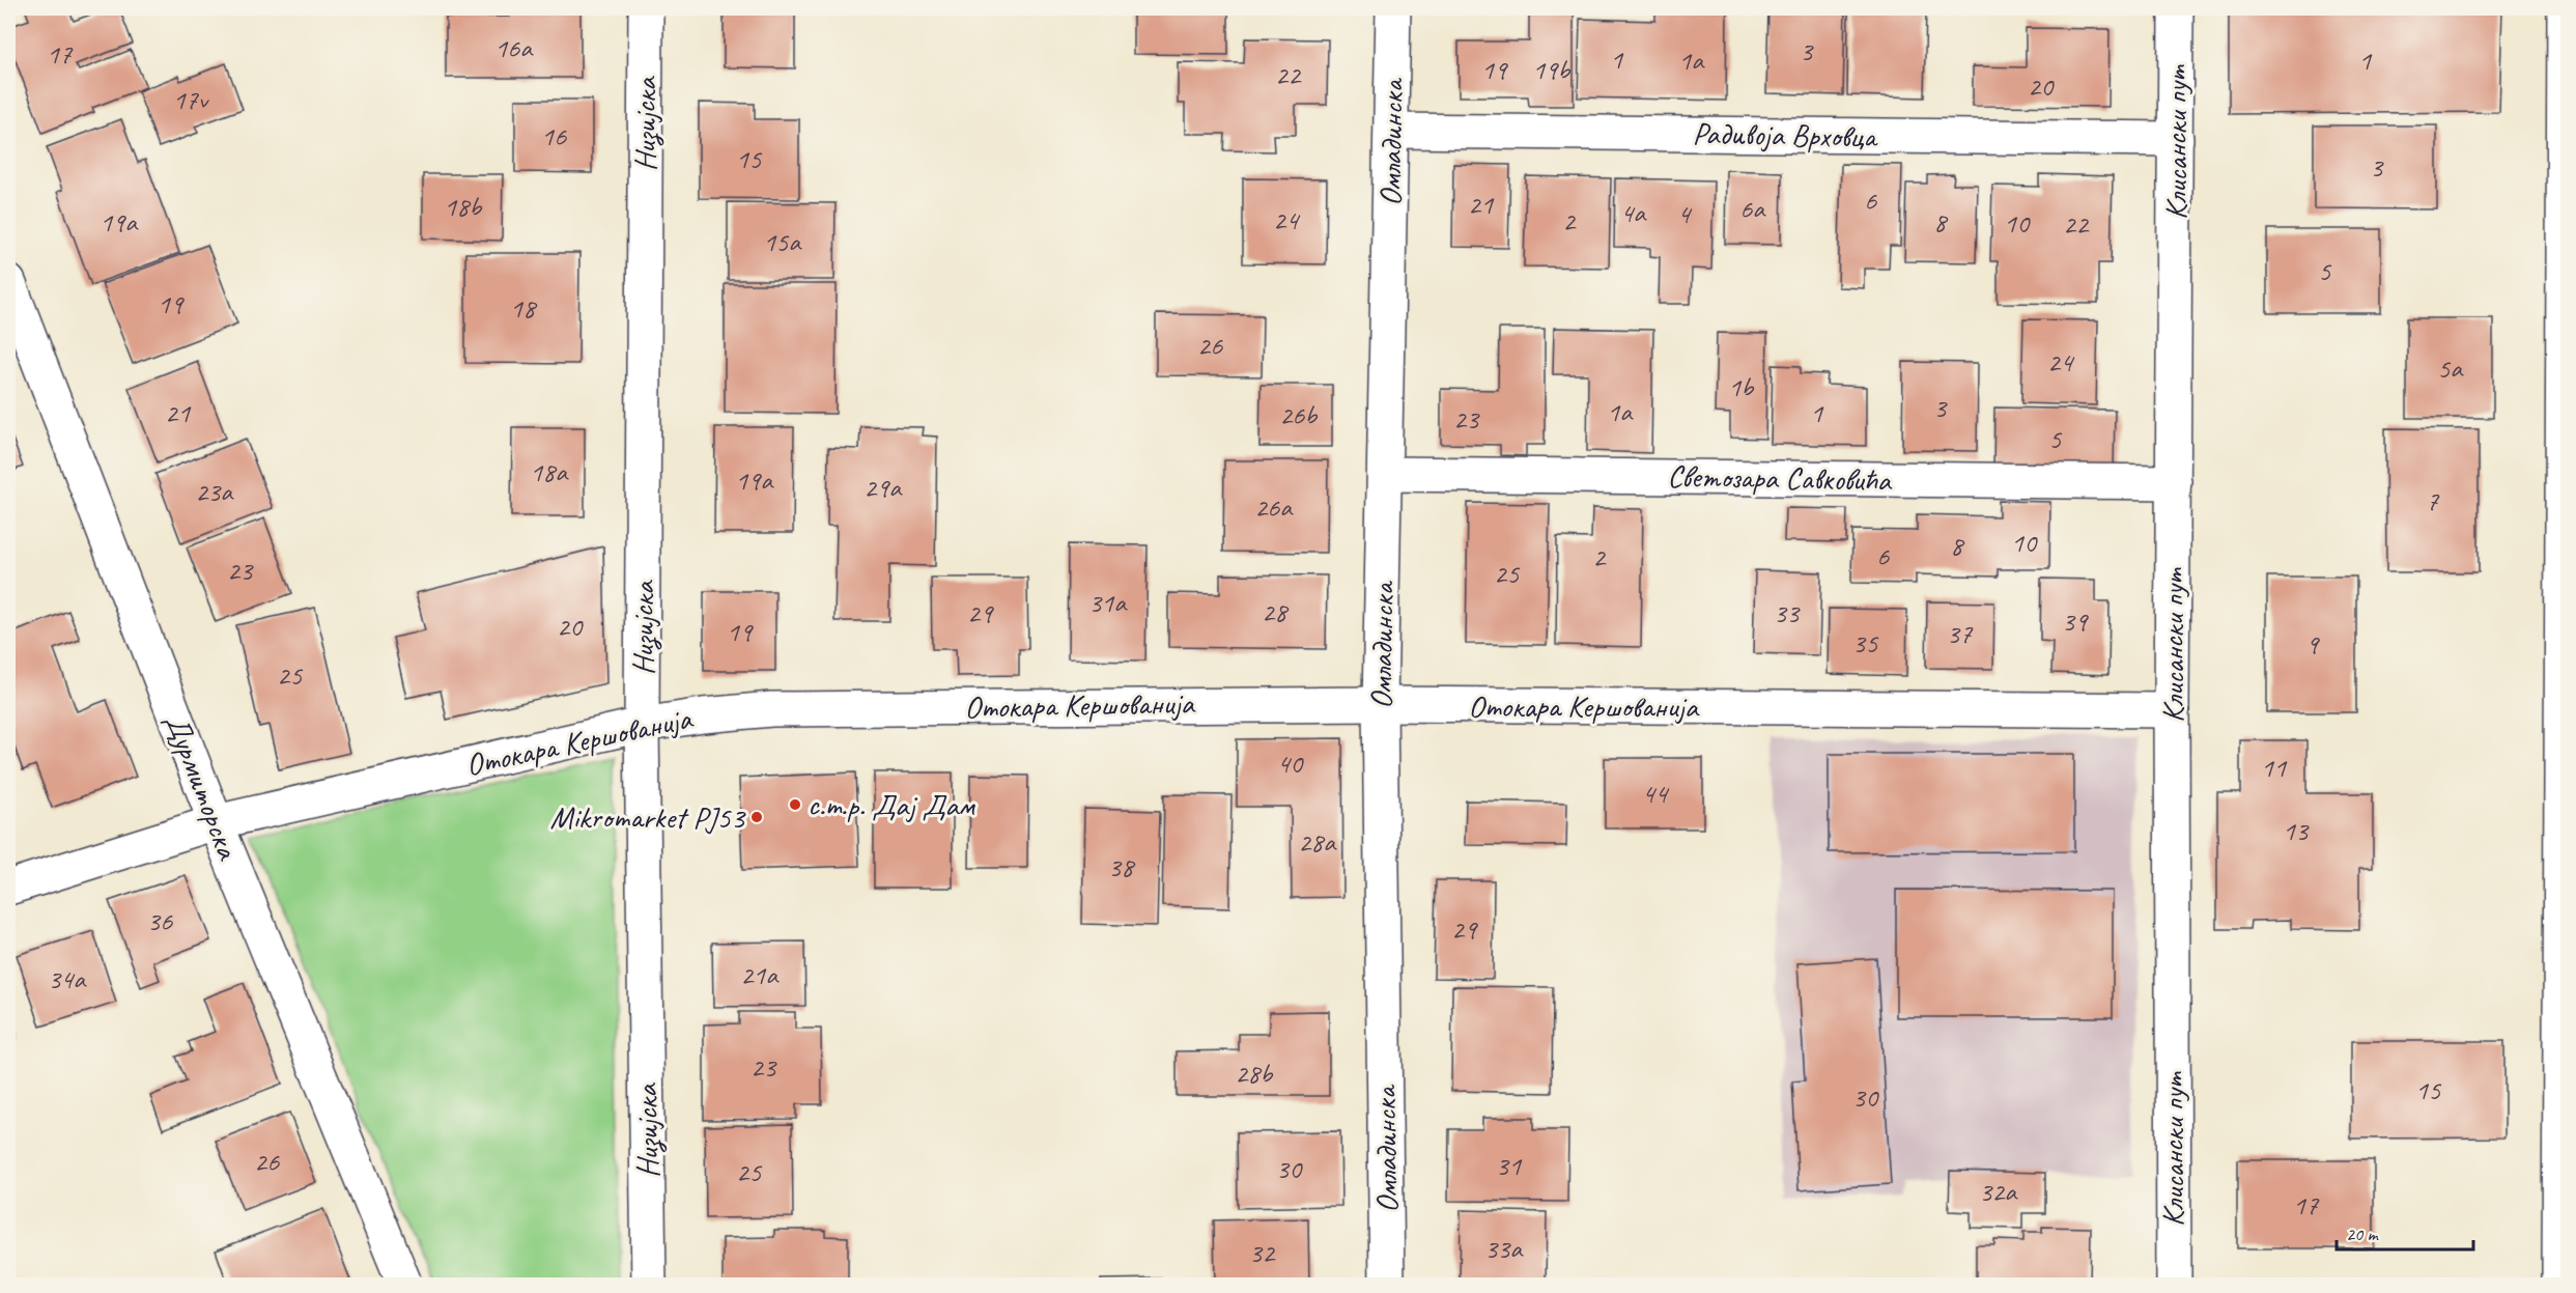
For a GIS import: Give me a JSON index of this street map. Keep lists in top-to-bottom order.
{
  "streets": {
    "street": [
      "Низијска",
      "Радивоја Врховца",
      "Омладинска",
      "Клисански пут",
      "Светозара Савковића",
      "Отокара Кершованија",
      "Дурмиторска"
    ]
  },
  "crossings": [
    ["Низијска", "Отокара Кершованија"],
    ["Радивоја Врховца", "Омладинска"],
    ["Радивоја Врховца", "Клисански пут"],
    ["Омладинска", "Светозара Савковића"],
    ["Омладинска", "Отокара Кершованија"],
    ["Клисански пут", "Светозара Савковића"],
    ["Клисански пут", "Отокара Кершованија"],
    ["Отокара Кершованија", "Дурмиторска"]
  ],
  "places": ["с.т.р. Дај Дам", "Mikromarket PJ53"],
  "house_numbers": [
    "16a",
    "3",
    "17",
    "1",
    "1a",
    "1",
    "19",
    "19b",
    "22",
    "20",
    "17v",
    "16",
    "15",
    "3",
    "6",
    "21",
    "18b",
    "6a",
    "4a",
    "4",
    "24",
    "2",
    "19a",
    "8",
    "10",
    "22",
    "15a",
    "5",
    "19",
    "18",
    "26",
    "24",
    "5a",
    "1b",
    "3",
    "1a",
    "21",
    "1",
    "26b",
    "23",
    "5",
    "18a",
    "19a",
    "29a",
    "23a",
    "7",
    "26a",
    "10",
    "8",
    "6",
    "2",
    "23",
    "25",
    "31a",
    "28",
    "29",
    "33",
    "39",
    "20",
    "19",
    "37",
    "35",
    "9",
    "25",
    "40",
    "11",
    "44",
    "13",
    "28a",
    "38",
    "36",
    "29",
    "21a",
    "34a",
    "23",
    "28b",
    "15",
    "30",
    "26",
    "31",
    "30",
    "25",
    "32a",
    "17",
    "33a",
    "32"
  ],
  "scale_bar": "20 m"
}
